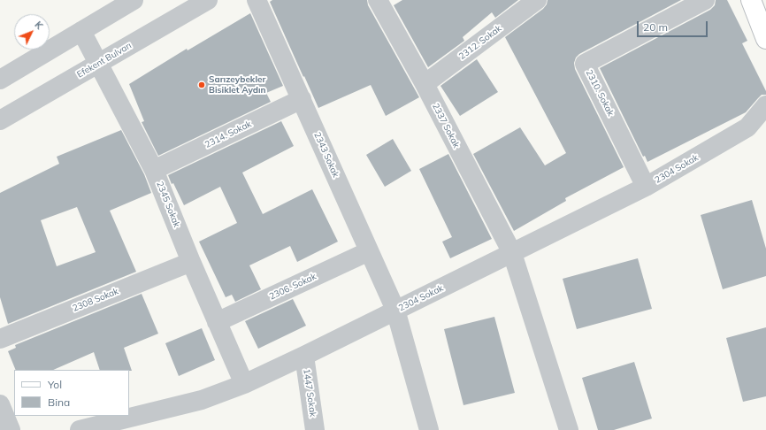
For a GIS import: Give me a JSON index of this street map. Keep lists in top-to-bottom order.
{
  "streets": {
    "street": [
      "2312. Sokak",
      "Efekent Bulvarı",
      "2310. Sokak",
      "2337 Sokak",
      "2314. Sokak",
      "2343 Sokak",
      "2304 Sokak",
      "2345 Sokak",
      "2306. Sokak",
      "2308 Sokak",
      "1447 Sokak"
    ]
  },
  "crossings": [
    ["2312. Sokak", "2337 Sokak"],
    ["Efekent Bulvarı", "2345 Sokak"],
    ["2310. Sokak", "2304 Sokak"],
    ["2337 Sokak", "2304 Sokak"],
    ["2314. Sokak", "2343 Sokak"],
    ["2314. Sokak", "2345 Sokak"],
    ["2343 Sokak", "2304 Sokak"],
    ["2343 Sokak", "2306. Sokak"],
    ["2304 Sokak", "2345 Sokak"],
    ["2304 Sokak", "1447 Sokak"],
    ["2345 Sokak", "2306. Sokak"],
    ["2345 Sokak", "2308 Sokak"]
  ],
  "places": ["Sarızeybekler Bisiklet Aydın"],
  "legend": ["Yol", "Bina"],
  "scale_bar": "20 m",
  "north": "top right"
}
